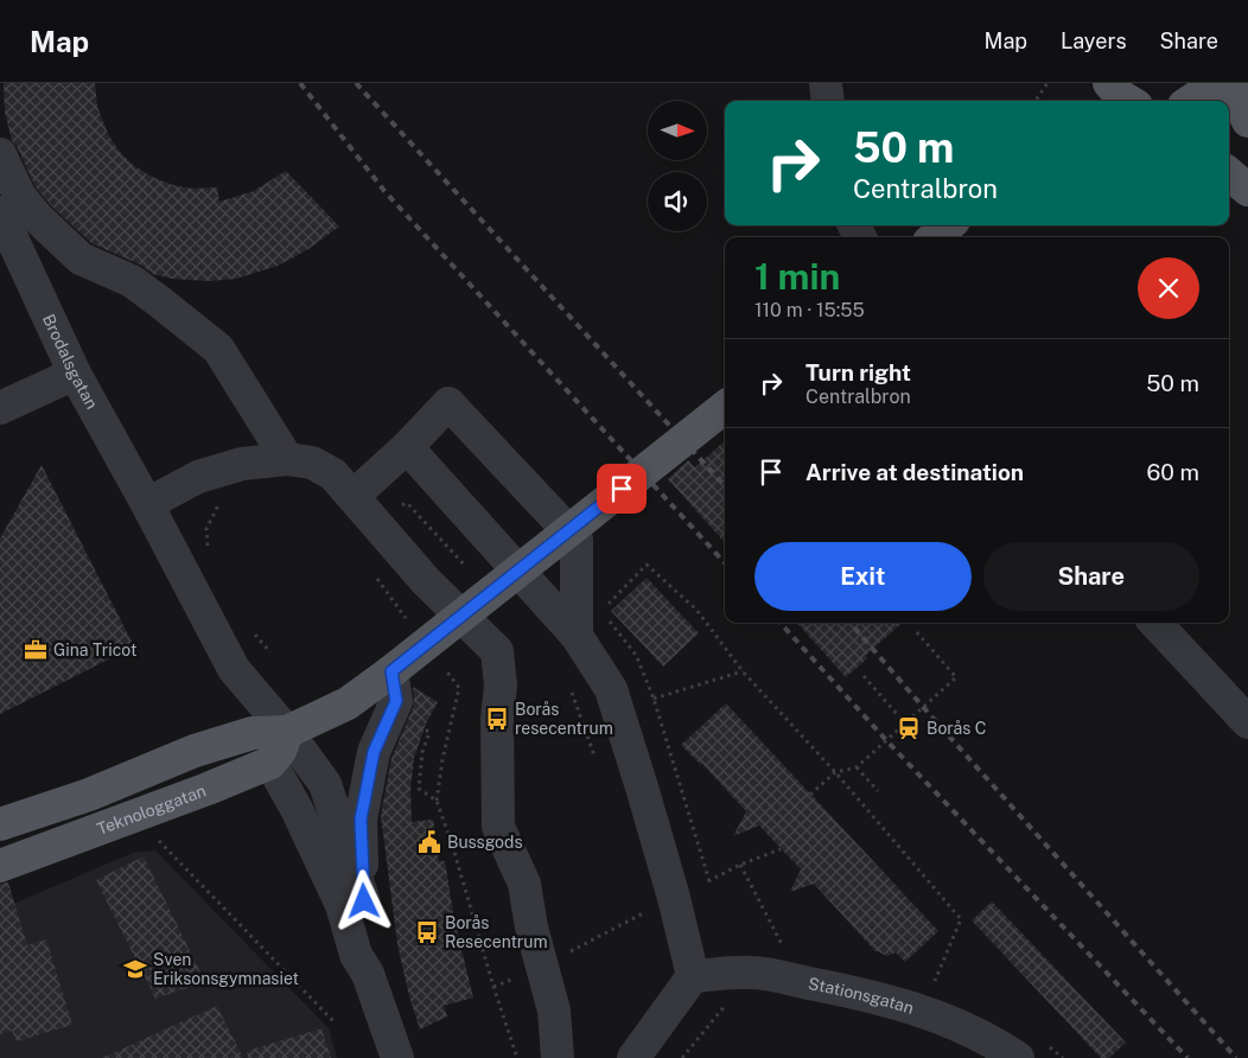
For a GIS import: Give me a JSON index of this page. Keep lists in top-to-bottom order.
{
  "streets": {
    "main road": ["Teknologgatan"],
    "street": ["Brodalsgatan", "Stationsgatan"]
  },
  "places": {
    "office": ["Gina Tricot"],
    "bus stop": ["Borås resecentrum", "Borås Resecentrum"],
    "station": ["Borås C"],
    "public building": ["Bussgods"],
    "school or university": ["Sven Eriksonsgymnasiet"]
  },
  "north": "right",
  "page": {
    "header": "Map",
    "nav": ["Map", "Layers", "Share"],
    "turn": ["50 m", "Centralbron"],
    "heading": ["1 min", "110 m · 15:55"],
    "list": [
      {
        "name": "Turn right",
        "note": "Centralbron",
        "value": "50 m"
      },
      {
        "name": "Arrive at destination",
        "value": "60 m"
      }
    ],
    "buttons": ["Exit", "Share"]
  }
}
